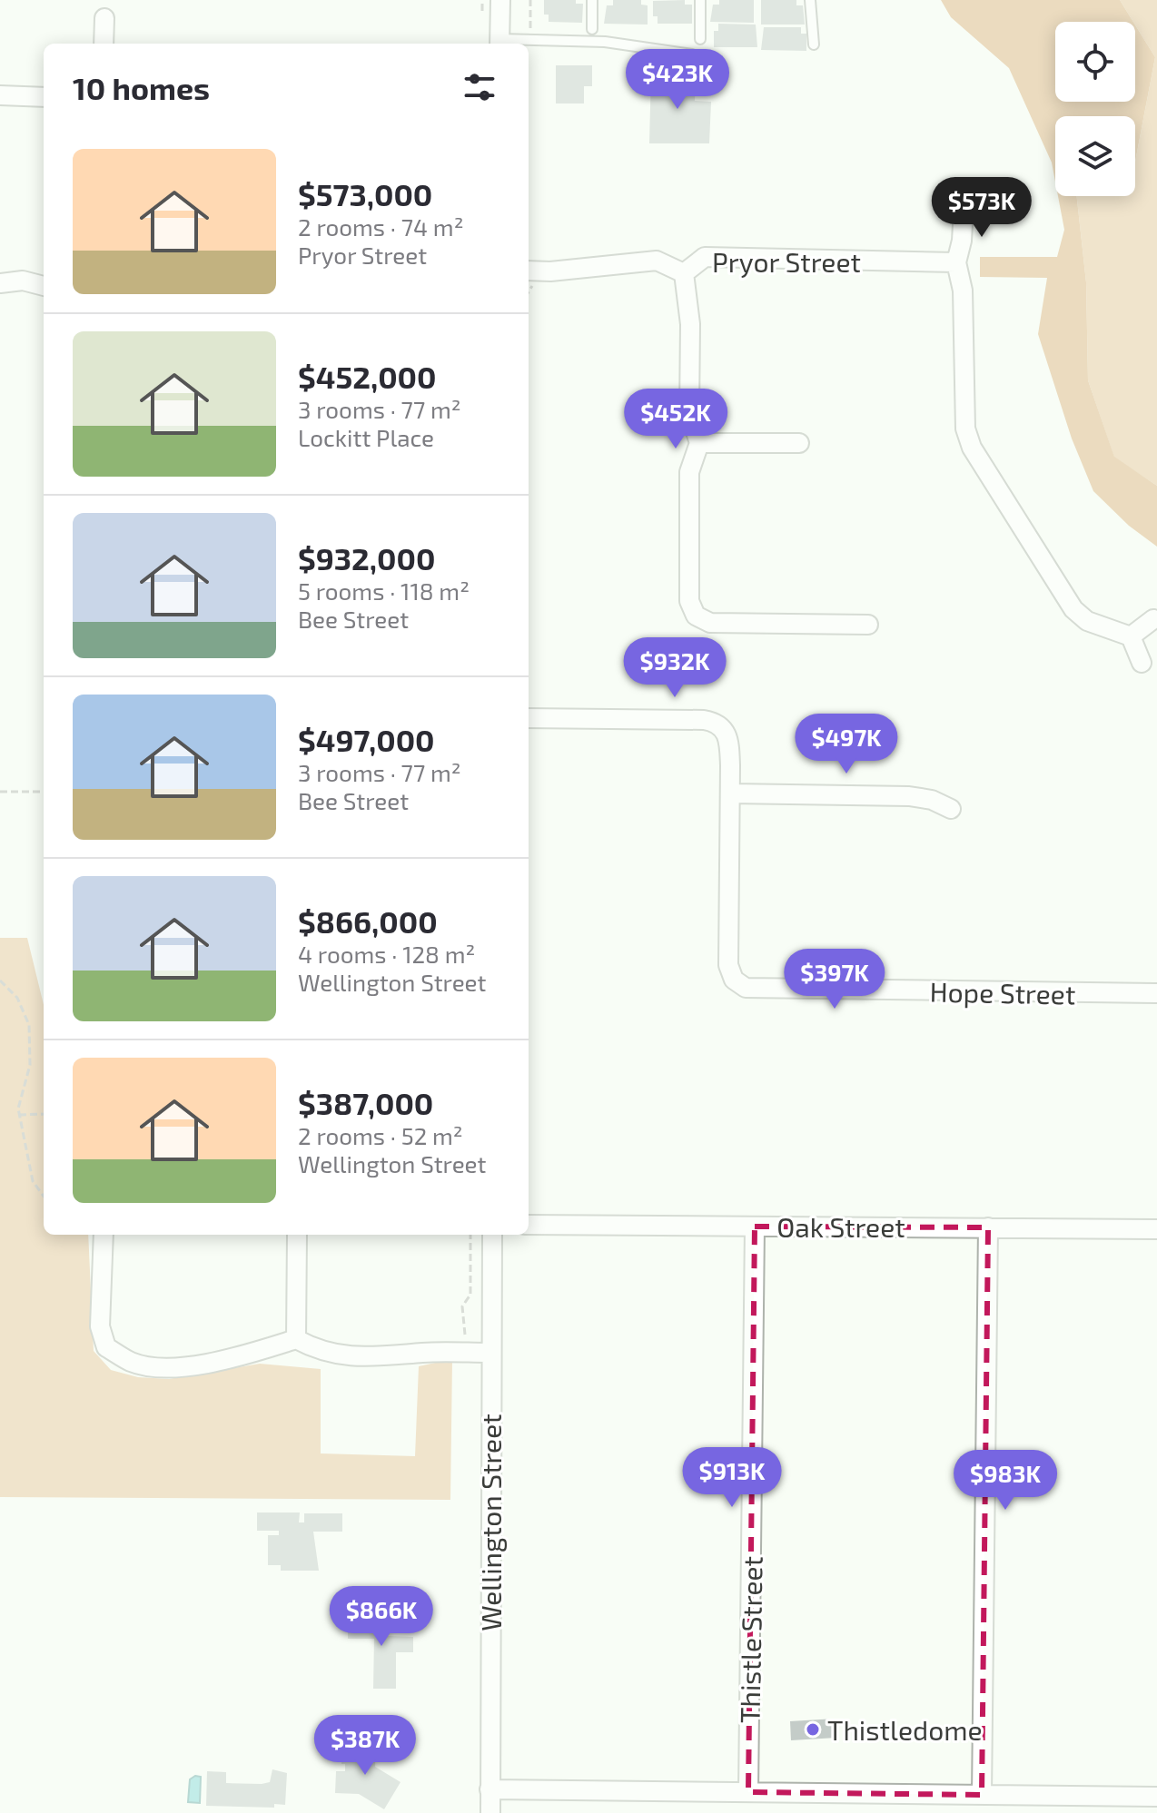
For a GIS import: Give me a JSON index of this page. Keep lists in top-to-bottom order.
{
  "streets": {
    "street": [
      "Pryor Street",
      "Hope Street",
      "Oak Street",
      "Wellington Street",
      "Thistle Street"
    ]
  },
  "crossings": [
    ["Oak Street", "Thistle Street"]
  ],
  "places": ["Thistledome"],
  "page": {
    "heading": "10 homes",
    "price": [
      "$423K",
      "$573K",
      "$452K",
      "$932K",
      "$497K",
      "$397K",
      "$913K",
      "$983K",
      "$866K",
      "$387K"
    ],
    "list": [
      {
        "name": "$573,000",
        "note": "2 rooms · 74 m² · Pryor Street"
      },
      {
        "name": "$452,000",
        "note": "3 rooms · 77 m² · Lockitt Place"
      },
      {
        "name": "$932,000",
        "note": "5 rooms · 118 m² · Bee Street"
      },
      {
        "name": "$497,000",
        "note": "3 rooms · 77 m² · Bee Street"
      },
      {
        "name": "$866,000",
        "note": "4 rooms · 128 m² · Wellington Street"
      },
      {
        "name": "$387,000",
        "note": "2 rooms · 52 m² · Wellington Street"
      }
    ]
  }
}
